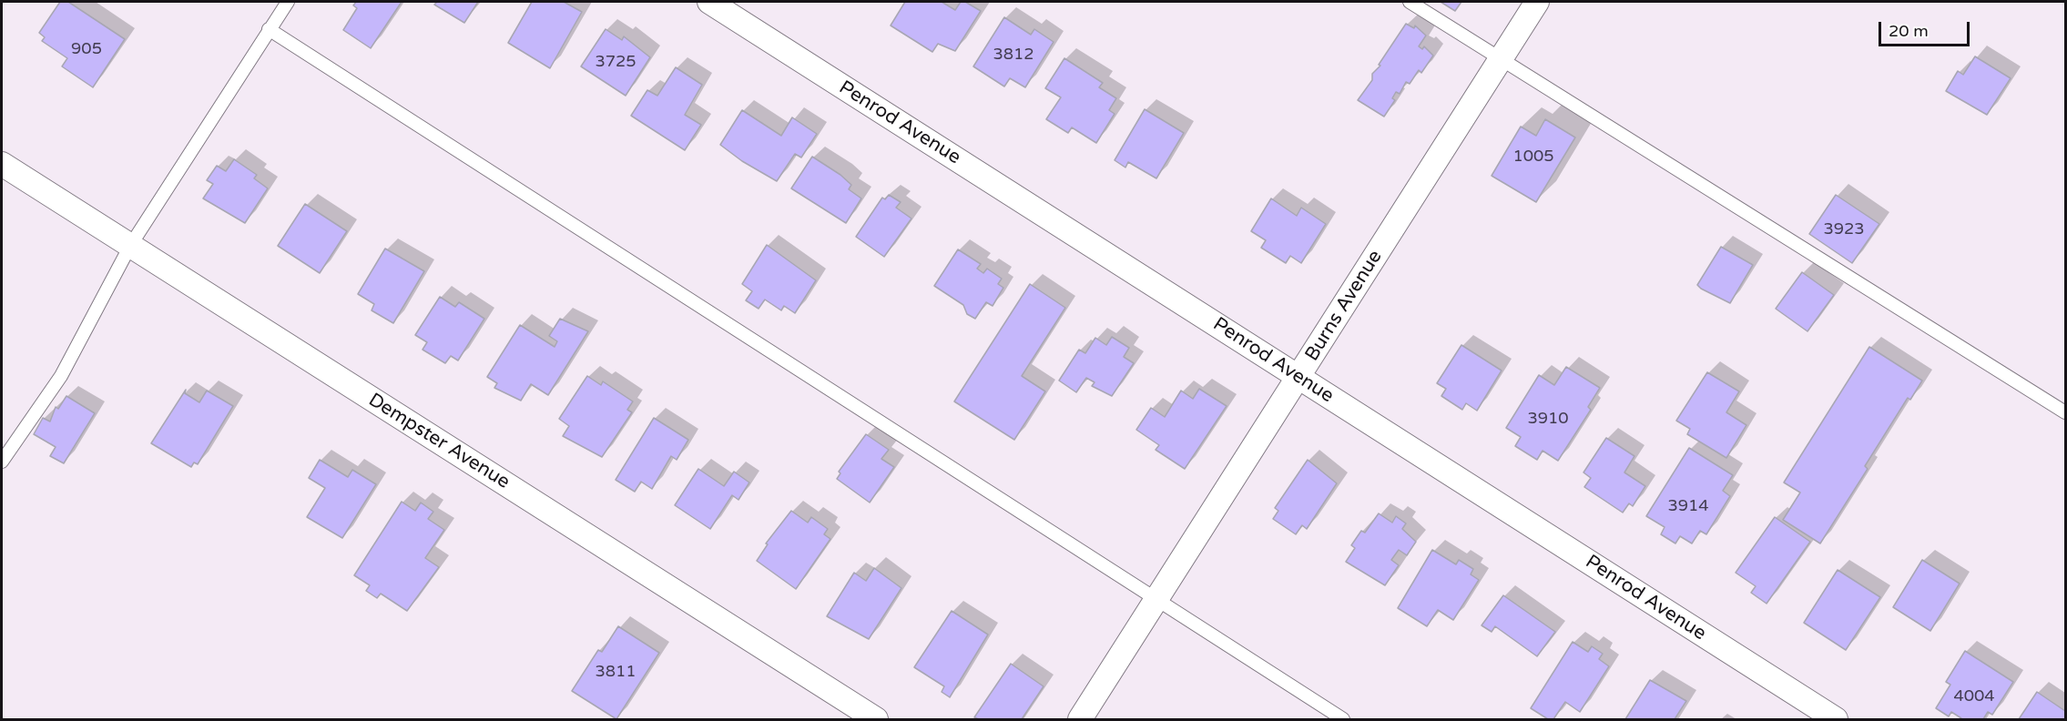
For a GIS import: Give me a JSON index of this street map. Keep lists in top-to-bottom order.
{
  "streets": {
    "street": ["Penrod Avenue", "Burns Avenue", "Dempster Avenue"]
  },
  "crossings": [
    ["Penrod Avenue", "Burns Avenue"]
  ],
  "house_numbers": [
    "905",
    "3812",
    "3725",
    "1005",
    "3923",
    "3910",
    "3914",
    "3811",
    "4004"
  ],
  "scale_bar": "20 m"
}
